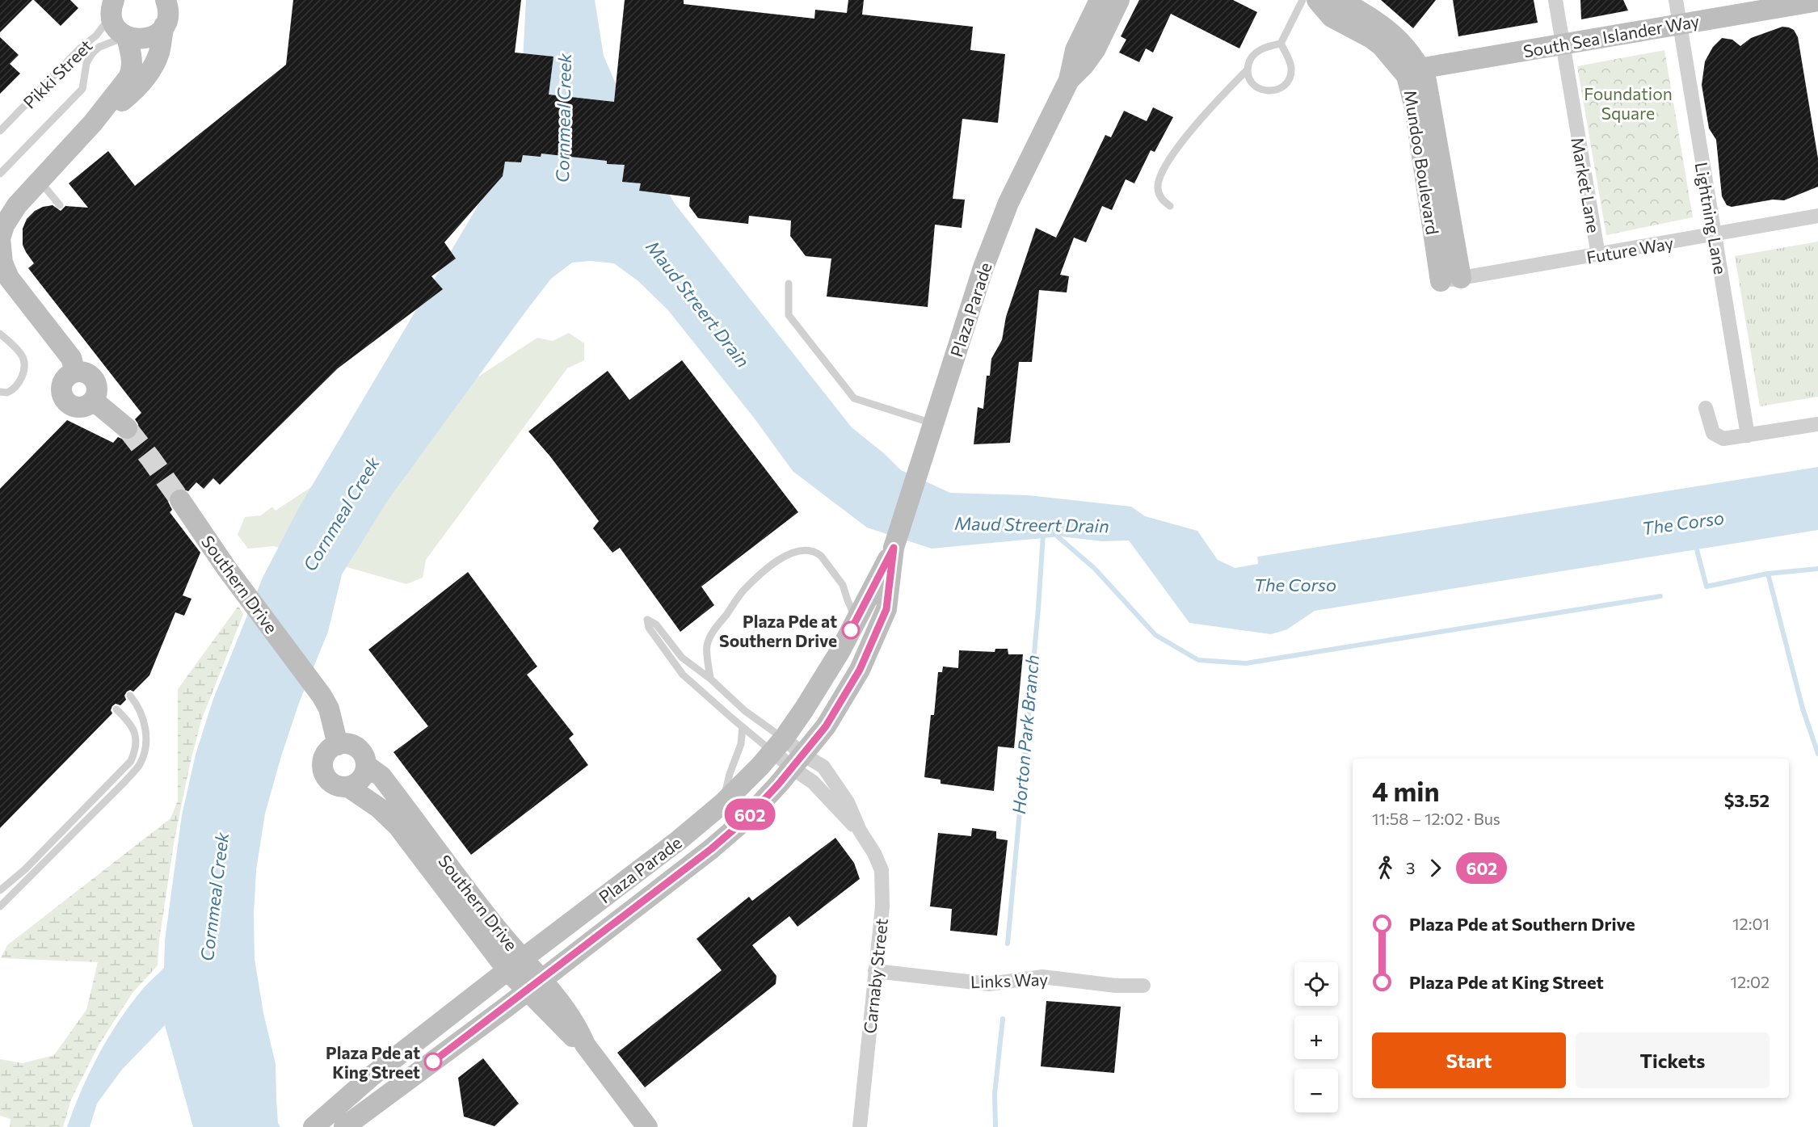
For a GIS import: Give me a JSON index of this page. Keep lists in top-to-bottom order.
{
  "streets": {
    "street": [
      "South Sea Islander Way",
      "Mundoo Boulevard",
      "Market Lane",
      "Lightning Lane",
      "Future Way",
      "Plaza Parade",
      "Southern Drive",
      "Carnaby Street",
      "Links Way"
    ],
    "lane": ["Pikki Street"]
  },
  "crossings": [
    ["South Sea Islander Way", "Mundoo Boulevard"],
    ["South Sea Islander Way", "Market Lane"],
    ["South Sea Islander Way", "Lightning Lane"],
    ["Mundoo Boulevard", "Future Way"],
    ["Market Lane", "Future Way"],
    ["Lightning Lane", "Future Way"],
    ["Plaza Parade", "Southern Drive"],
    ["Plaza Parade", "Carnaby Street"],
    ["Carnaby Street", "Links Way"]
  ],
  "water": [
    "Cornmeal Creek",
    "Maud Streert Drain",
    "The Corso",
    "Horton Park Branch"
  ],
  "parks": ["Foundation Square"],
  "places": ["Plaza Pde at Southern Drive", "Plaza Pde at King Street"],
  "lines": ["bus line 602"],
  "page": {
    "on_map": "602",
    "heading": ["4 min", "11:58 – 12:02 · Bus", "$3.52"],
    "legs": ["3", "602"],
    "list": [
      {
        "name": "Plaza Pde at Southern Drive",
        "value": "12:01"
      },
      {
        "name": "Plaza Pde at King Street",
        "value": "12:02"
      }
    ],
    "map_buttons": ["+", "−"],
    "buttons": ["Start", "Tickets"]
  }
}
